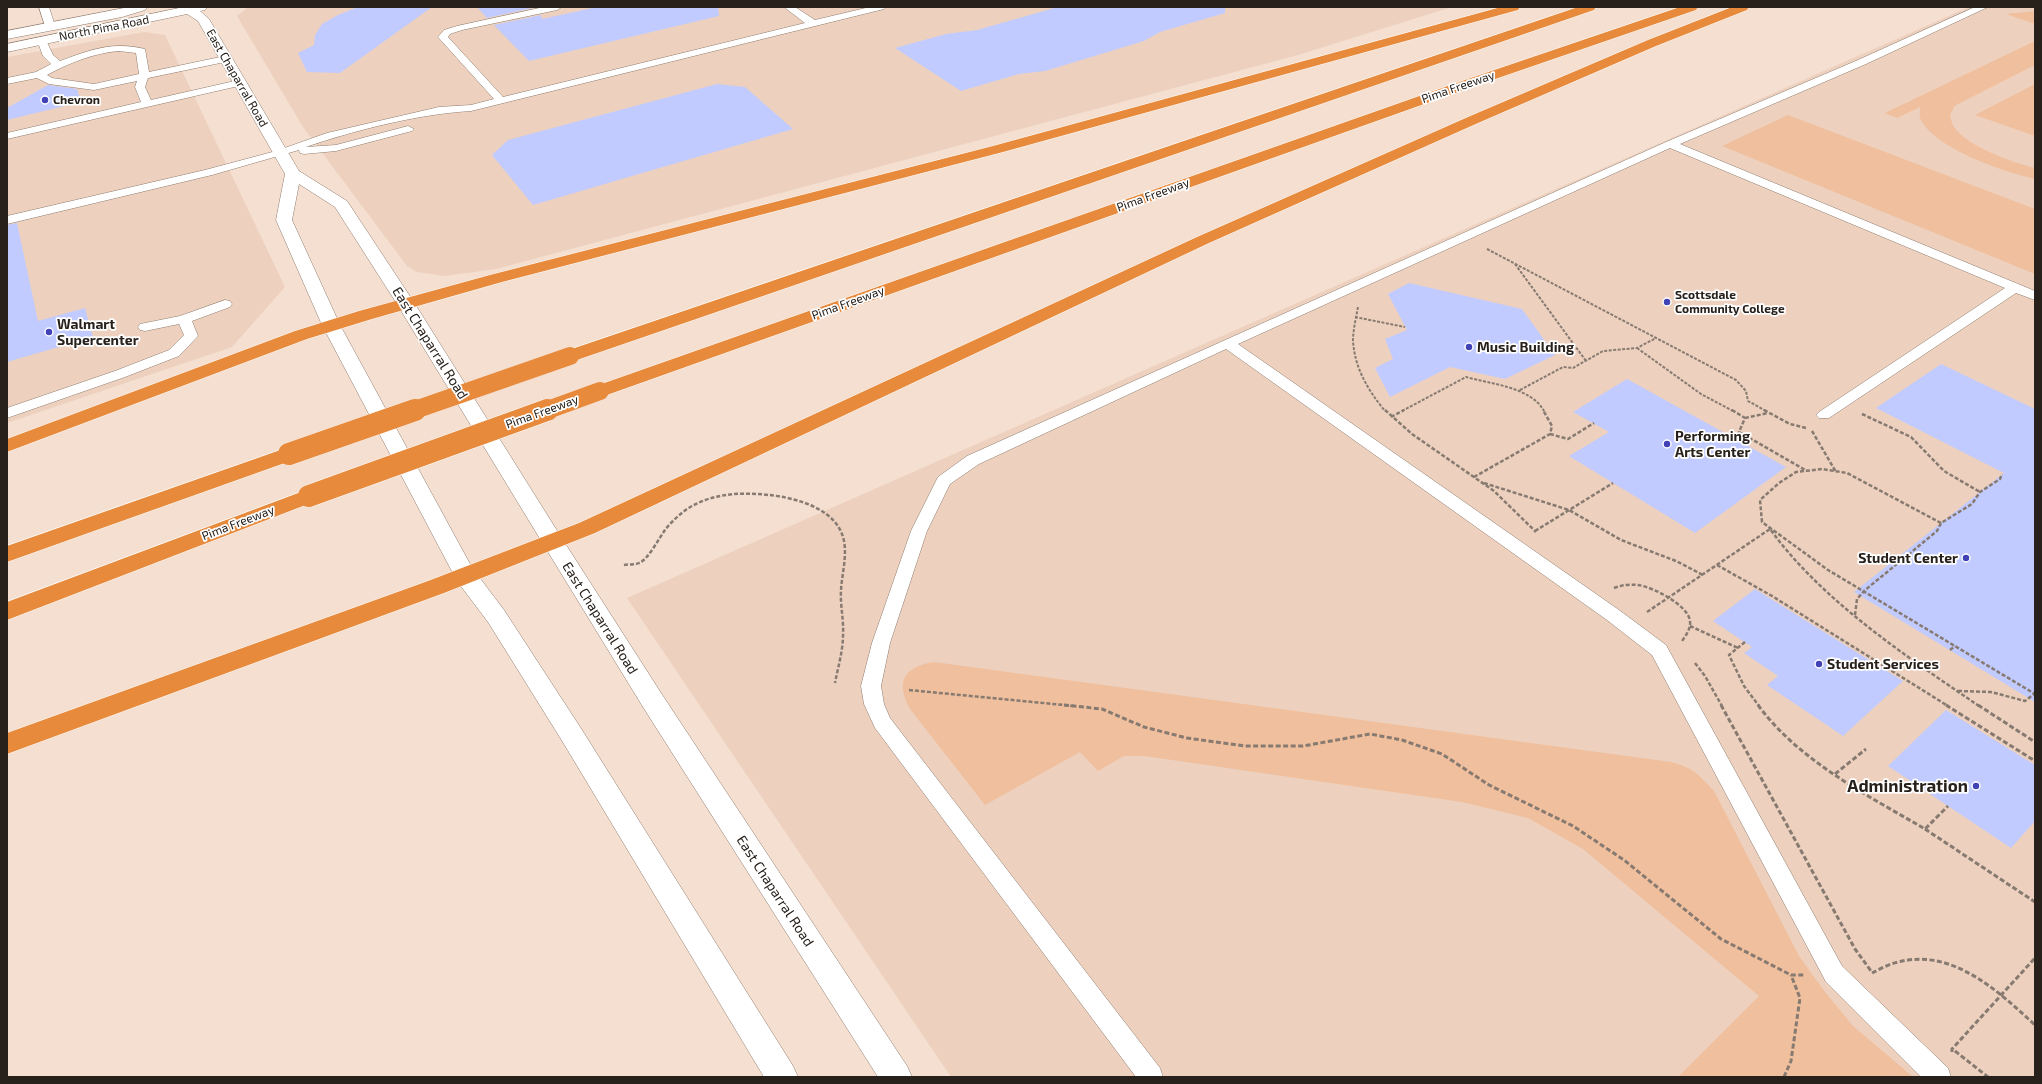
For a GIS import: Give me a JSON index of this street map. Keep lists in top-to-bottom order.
{
  "streets": {
    "highway": ["Pima Freeway"],
    "main road": ["North Pima Road", "East Chaparral Road"]
  },
  "crossings": [
    ["North Pima Road", "East Chaparral Road"]
  ],
  "places": [
    "Chevron",
    "Scottsdale Community College",
    "Walmart Supercenter",
    "Music Building",
    "Performing Arts Center",
    "Student Center",
    "Student Services",
    "Administration"
  ]
}
